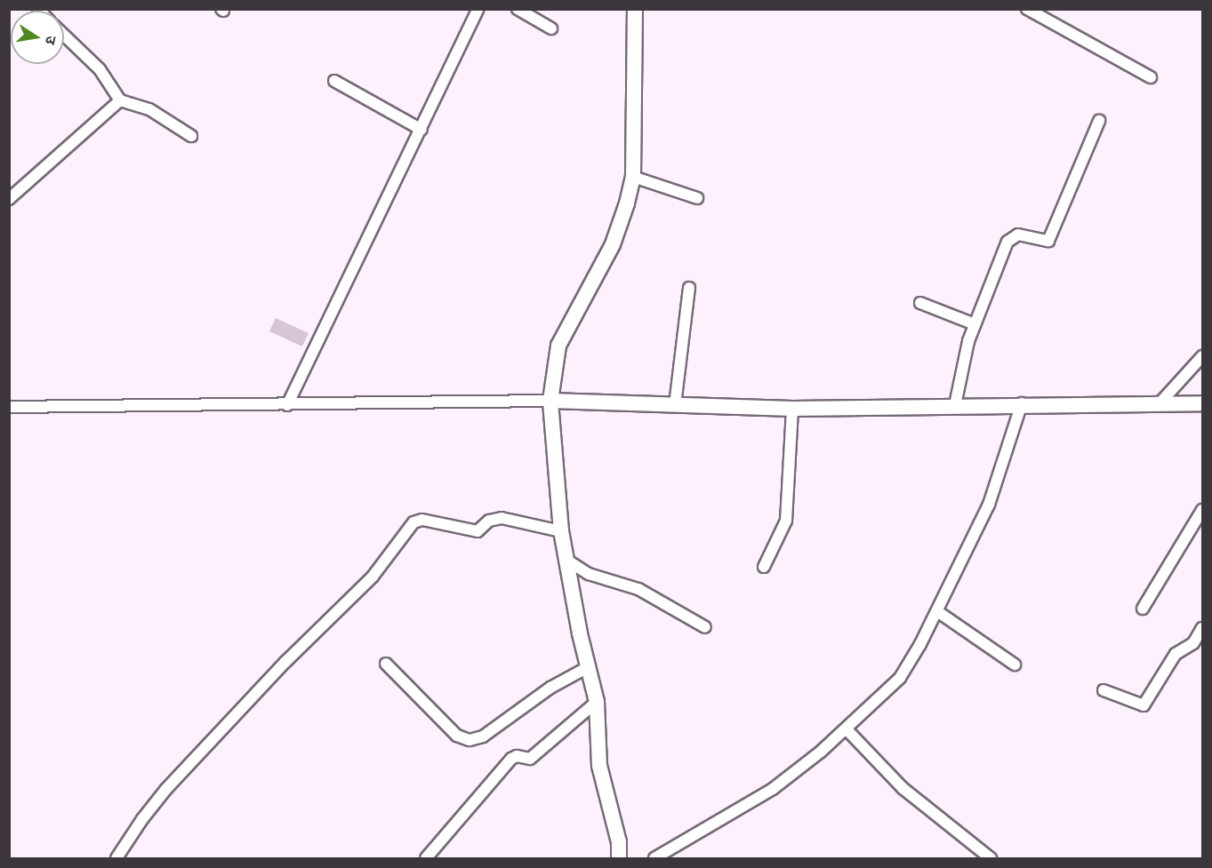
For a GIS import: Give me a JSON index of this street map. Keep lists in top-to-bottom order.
{
  "north": "right"
}
